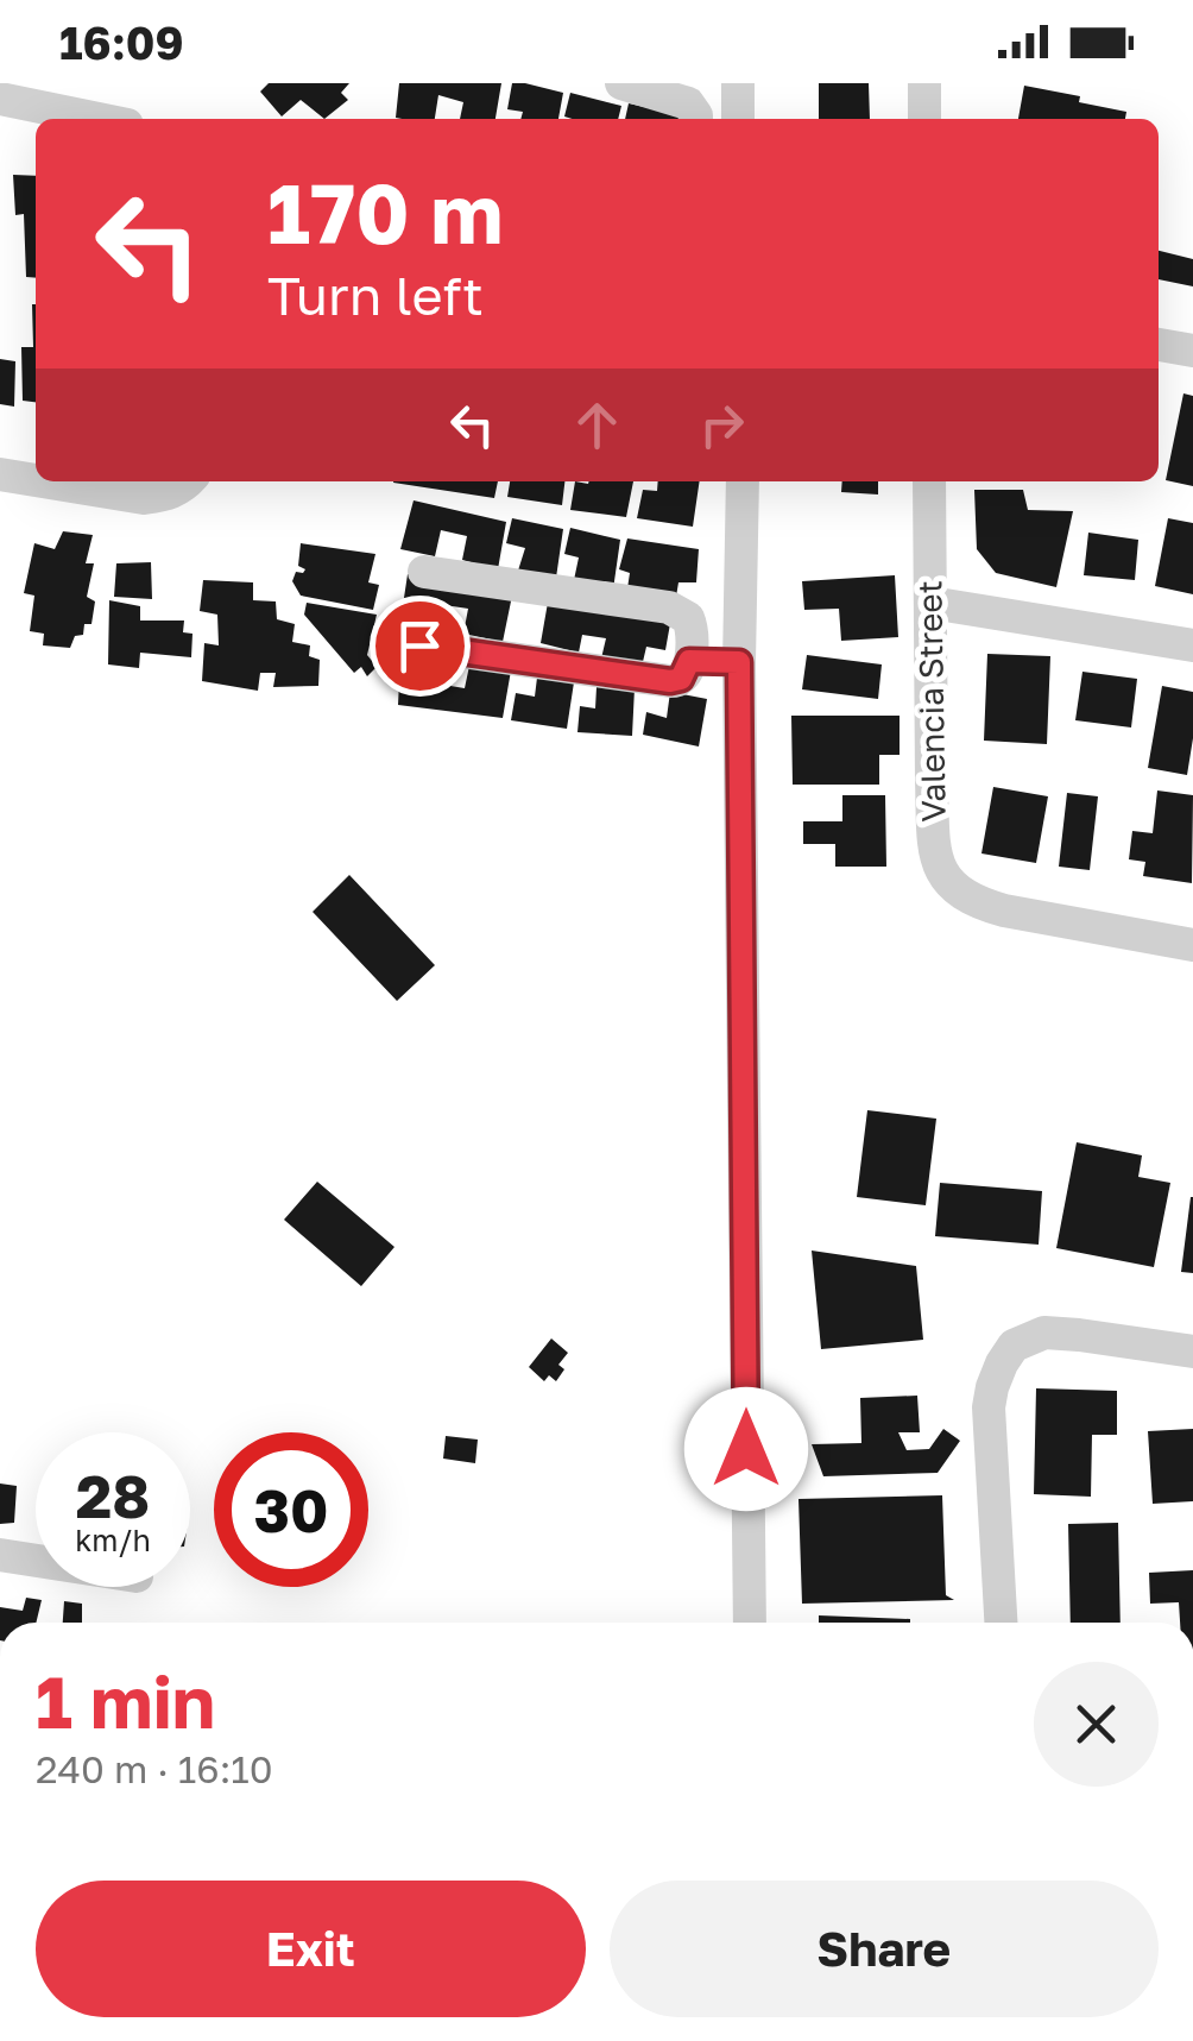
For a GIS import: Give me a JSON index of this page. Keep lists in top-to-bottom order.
{
  "streets": {
    "street": ["Valencia Street"]
  },
  "page": {
    "status": "16:09",
    "turn": ["170 m", "Turn left"],
    "speed": "28 km/h",
    "limit": "30",
    "heading": ["1 min", "240 m · 16:10"],
    "buttons": ["Exit", "Share"]
  }
}
